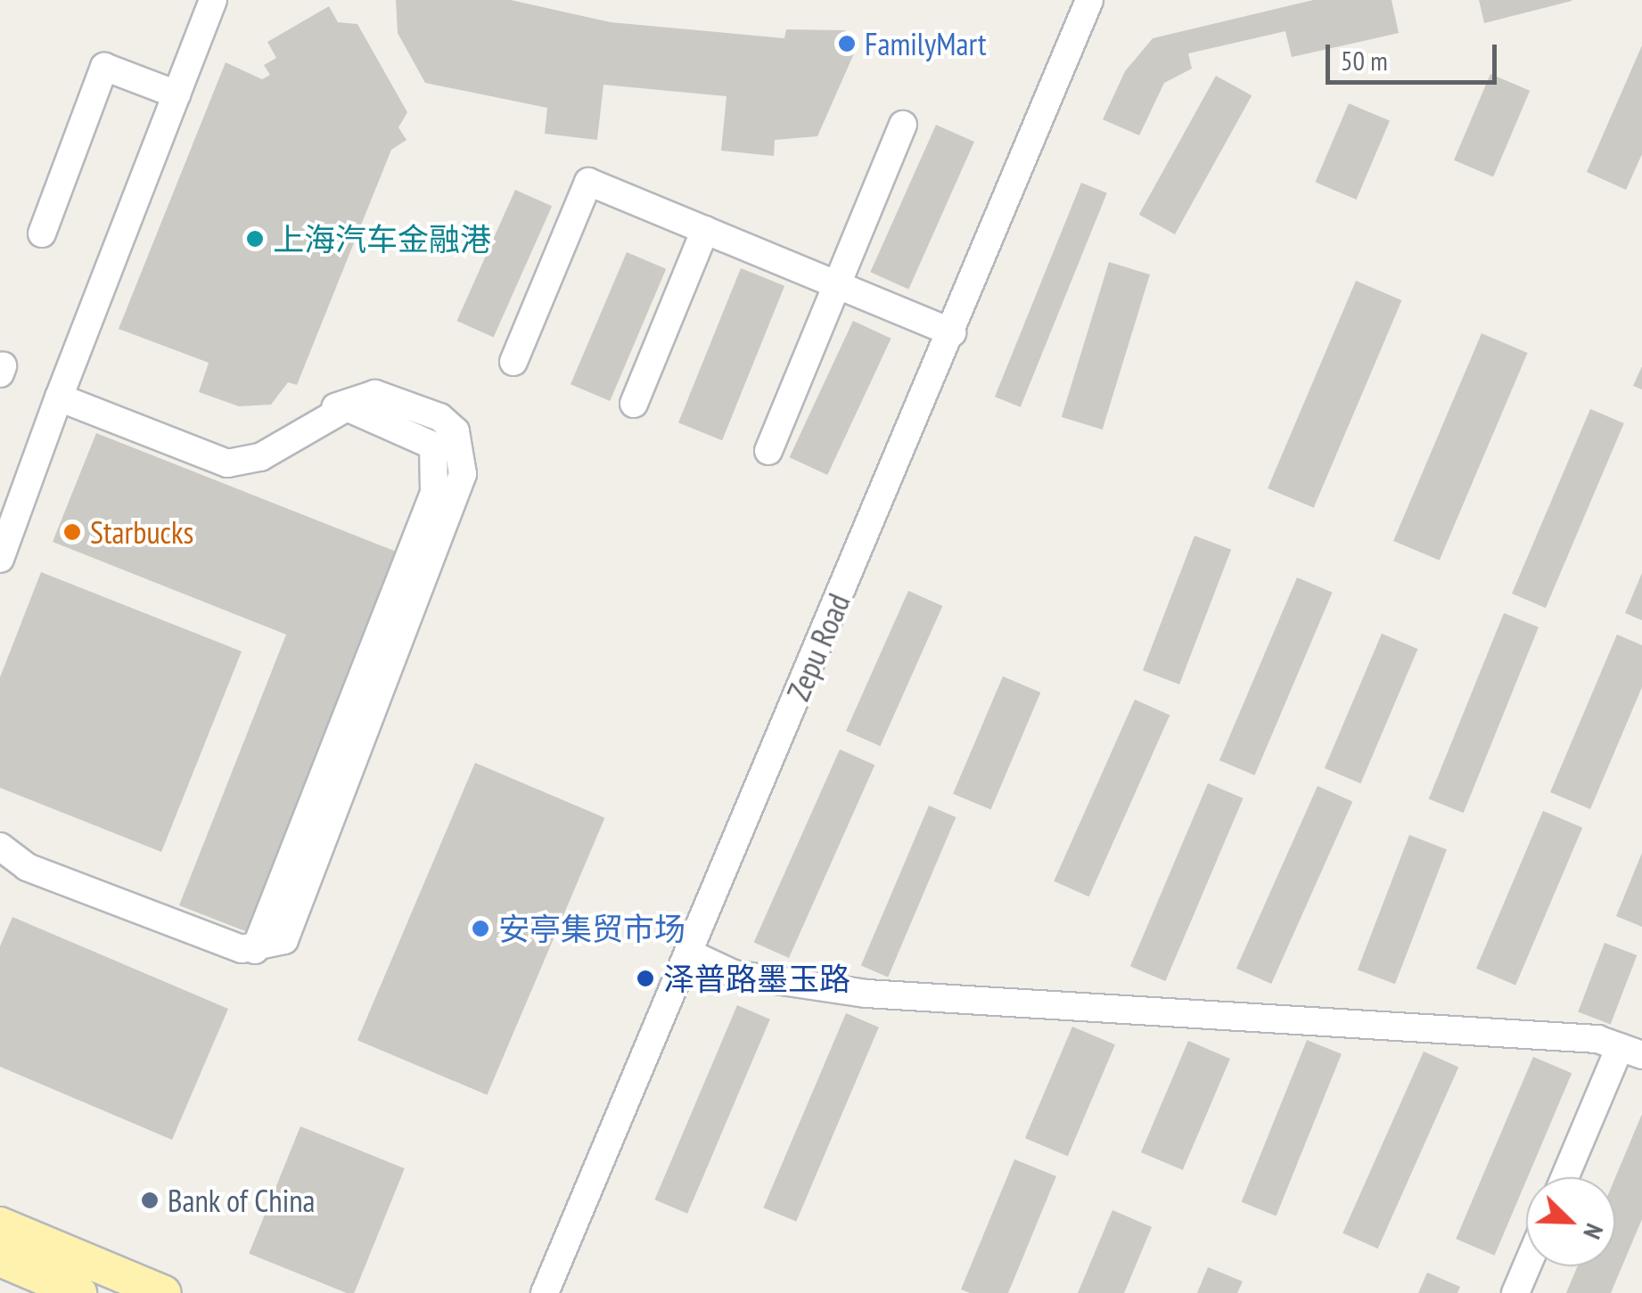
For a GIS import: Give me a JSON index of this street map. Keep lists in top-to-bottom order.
{
  "streets": {
    "street": ["Zepu Road"]
  },
  "places": [
    "FamilyMart",
    "上海汽车金融港",
    "Starbucks",
    "安亭集贸市场",
    "泽普路墨玉路",
    "Bank of China"
  ],
  "scale_bar": "50 m",
  "north": "bottom right"
}
